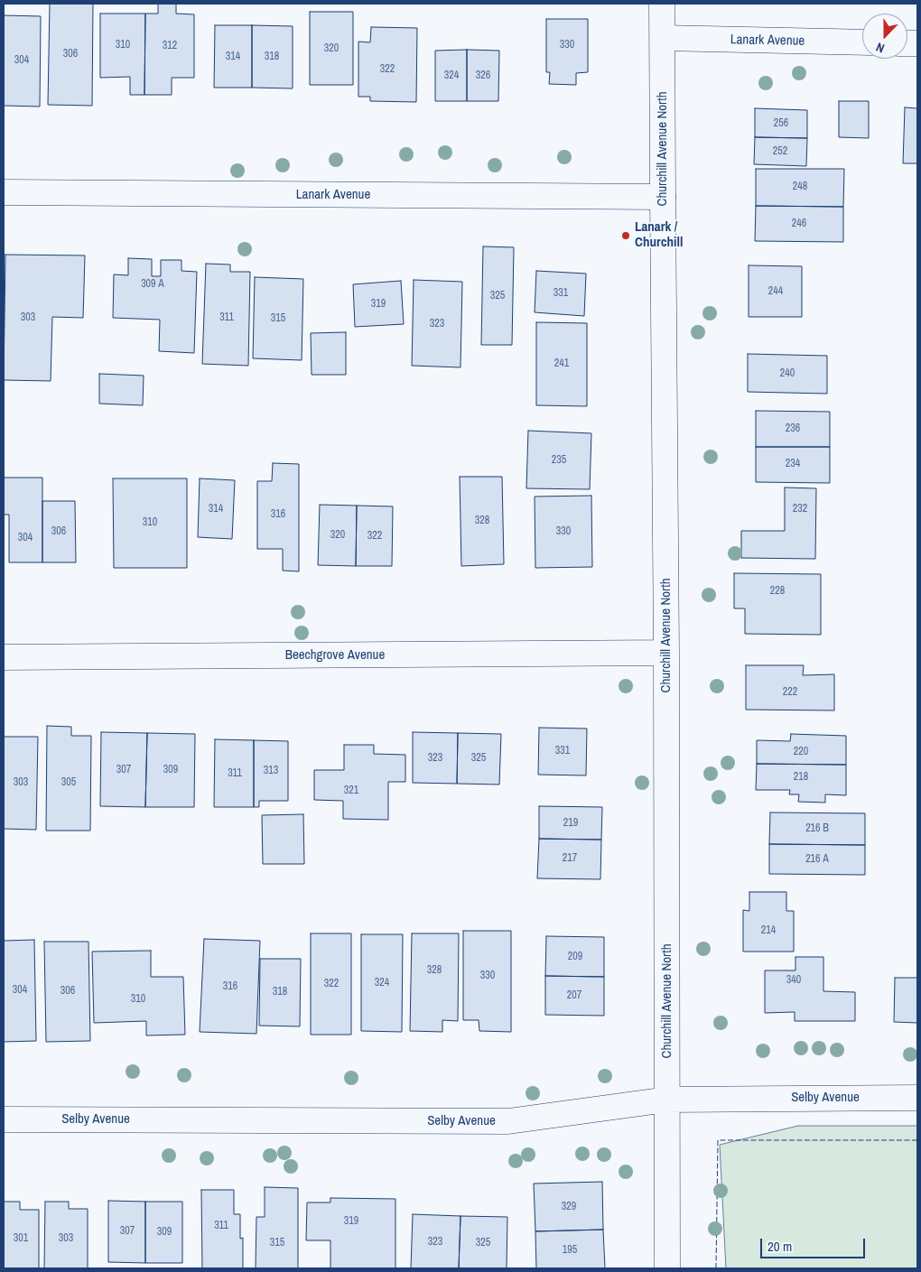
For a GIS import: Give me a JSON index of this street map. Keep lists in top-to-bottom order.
{
  "streets": {
    "street": [
      "Lanark Avenue",
      "Churchill Avenue North",
      "Beechgrove Avenue",
      "Selby Avenue"
    ]
  },
  "crossings": [
    ["Lanark Avenue", "Churchill Avenue North"],
    ["Churchill Avenue North", "Beechgrove Avenue"],
    ["Churchill Avenue North", "Selby Avenue"]
  ],
  "places": ["Lanark / Churchill"],
  "house_numbers": [
    "310",
    "330",
    "312",
    "320",
    "306",
    "314",
    "318",
    "304",
    "322",
    "324",
    "326",
    "256",
    "252",
    "248",
    "246",
    "309 A",
    "244",
    "331",
    "325",
    "319",
    "303",
    "311",
    "315",
    "323",
    "241",
    "240",
    "236",
    "235",
    "234",
    "314",
    "232",
    "316",
    "328",
    "310",
    "306",
    "330",
    "320",
    "322",
    "304",
    "228",
    "222",
    "331",
    "220",
    "323",
    "325",
    "307",
    "309",
    "313",
    "311",
    "218",
    "303",
    "305",
    "321",
    "219",
    "216 B",
    "217",
    "216 A",
    "214",
    "209",
    "328",
    "330",
    "340",
    "324",
    "322",
    "316",
    "304",
    "306",
    "318",
    "207",
    "310",
    "329",
    "319",
    "311",
    "307",
    "309",
    "301",
    "303",
    "323",
    "315",
    "325",
    "195"
  ],
  "scale_bar": "20 m",
  "north": "bottom"
}
